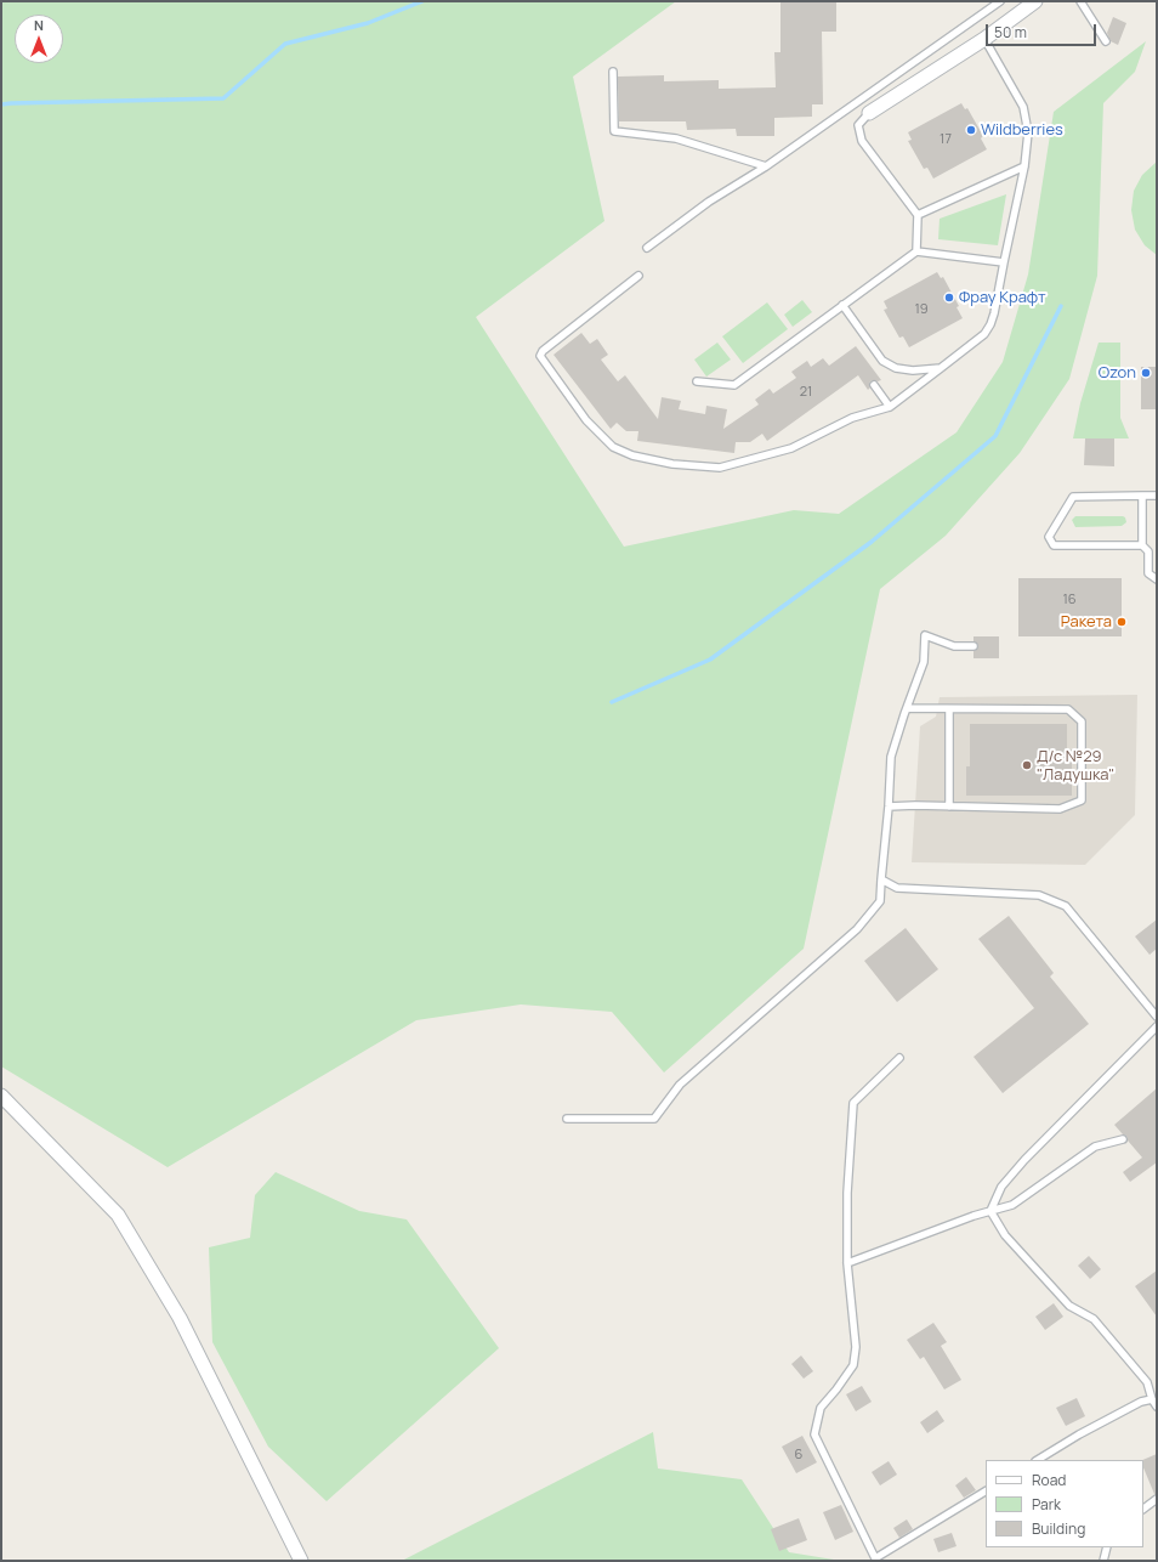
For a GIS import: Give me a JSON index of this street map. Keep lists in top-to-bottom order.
{
  "places": [
    "Wildberries",
    "Фрау Крафт",
    "Ozon",
    "Ракета",
    "Д/с №29 \"Ладушка\""
  ],
  "house_numbers": [
    "17",
    "19",
    "21",
    "16",
    "6"
  ],
  "legend": ["Road", "Park", "Building"],
  "scale_bar": "50 m",
  "north": "top"
}
